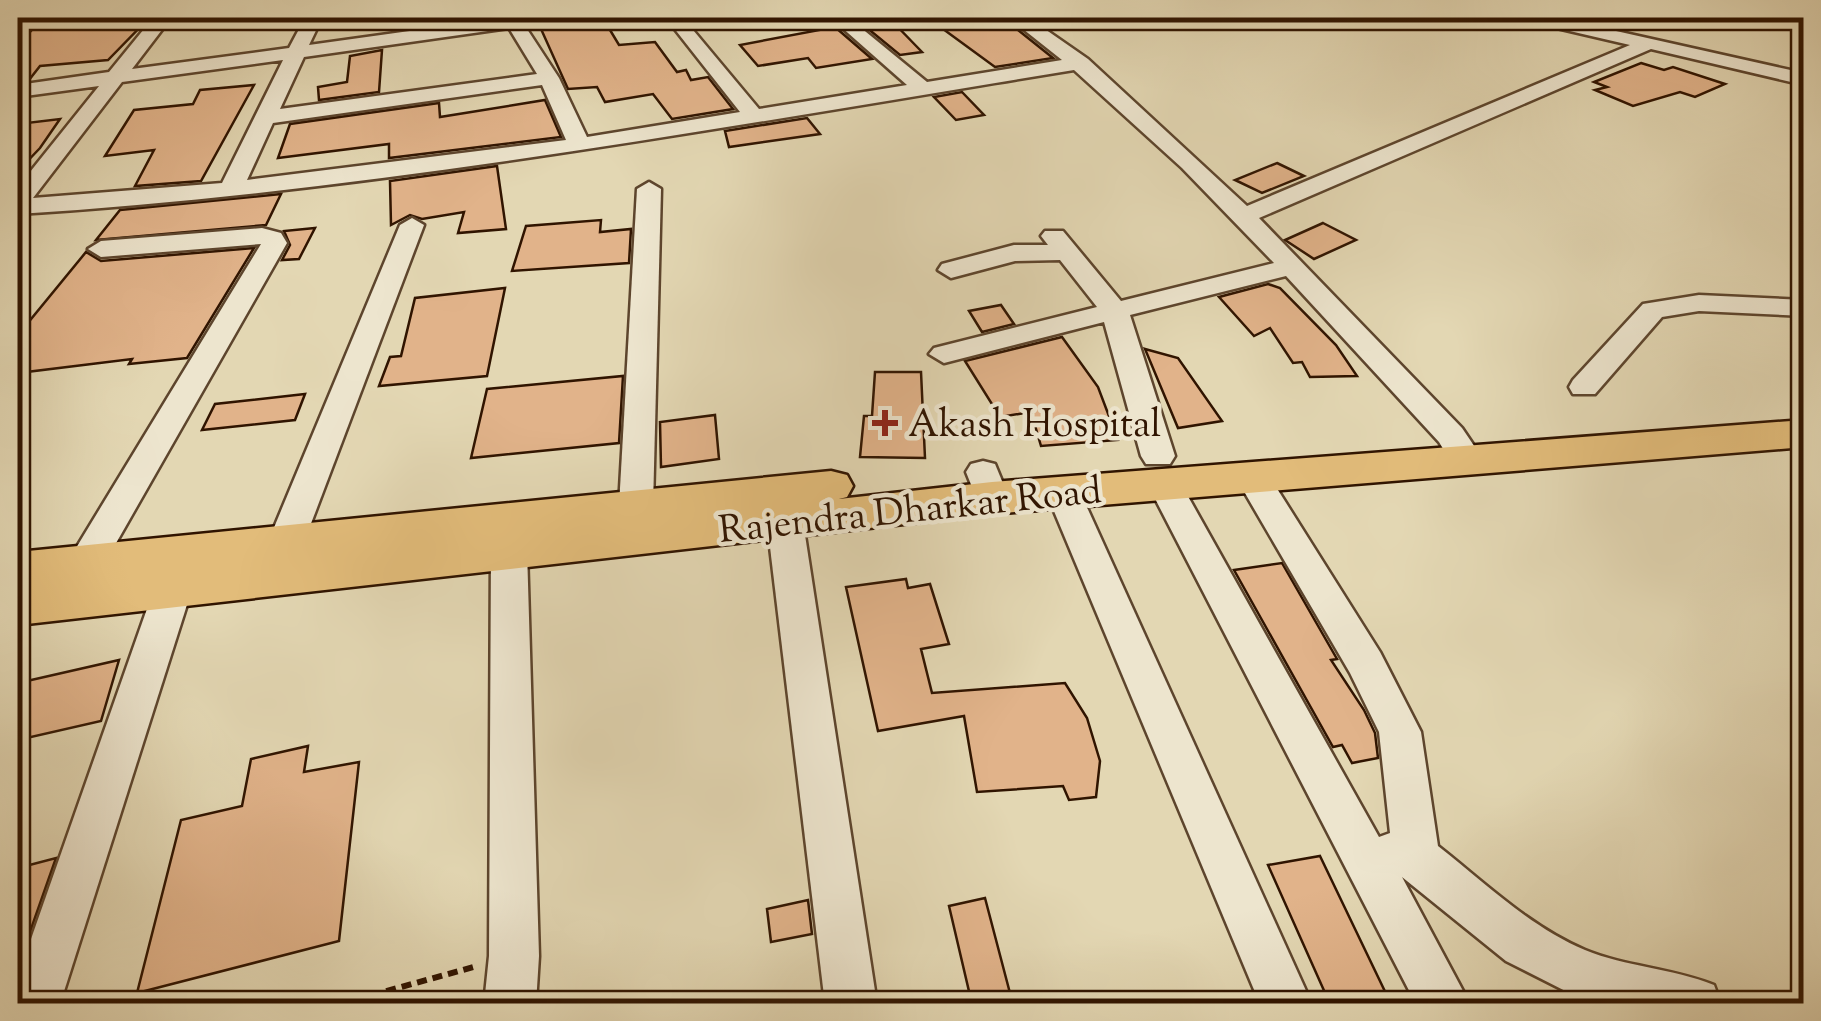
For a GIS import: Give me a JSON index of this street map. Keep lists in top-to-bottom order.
{
  "streets": {
    "main road": ["Rajendra Dharkar Road"]
  },
  "places": {
    "health": ["Akash Hospital"]
  }
}
